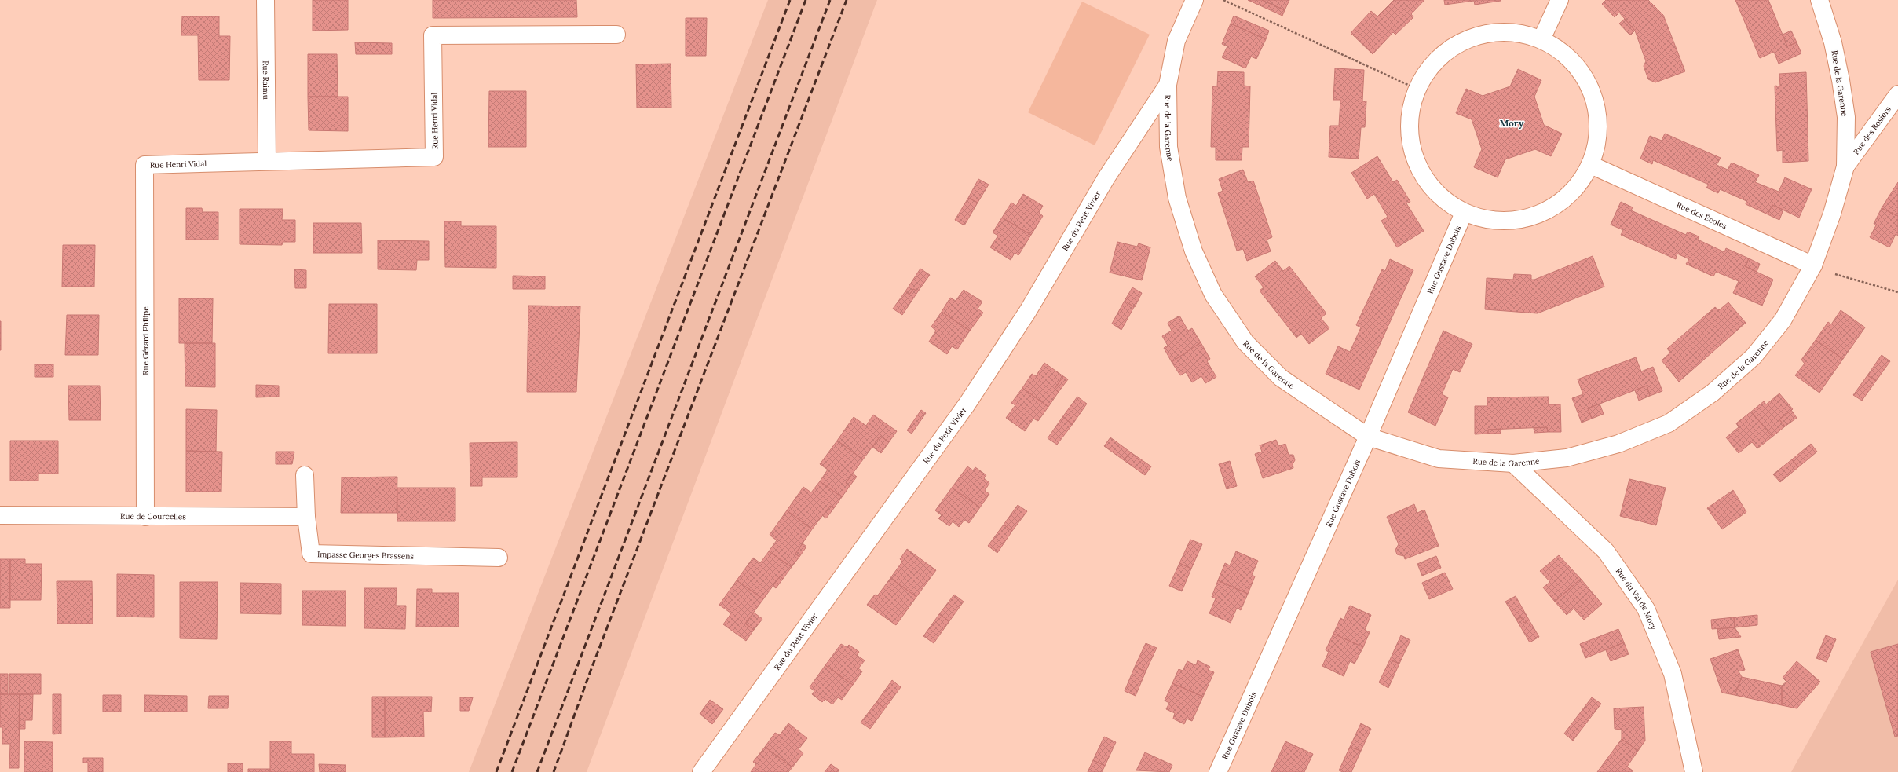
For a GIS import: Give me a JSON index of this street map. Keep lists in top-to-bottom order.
{
  "streets": {
    "street": [
      "Rue Raimu",
      "Rue de la Garenne",
      "Rue Henri Vidal",
      "Rue des Rosiers",
      "Rue des Écoles",
      "Rue du Petit Vivier",
      "Rue Gustave Dubois",
      "Rue Gérard Philipe",
      "Rue de Courcelles",
      "Impasse Georges Brassens",
      "Rue du Val de Mory"
    ]
  },
  "crossings": [
    ["Rue Raimu", "Rue Henri Vidal"],
    ["Rue de la Garenne", "Rue des Rosiers"],
    ["Rue de la Garenne", "Rue des Écoles"],
    ["Rue de la Garenne", "Rue du Petit Vivier"],
    ["Rue de la Garenne", "Rue Gustave Dubois"],
    ["Rue de la Garenne", "Rue du Val de Mory"],
    ["Rue Henri Vidal", "Rue Gérard Philipe"],
    ["Rue Gérard Philipe", "Rue de Courcelles"],
    ["Rue de Courcelles", "Impasse Georges Brassens"]
  ],
  "districts": ["Mory"]
}
